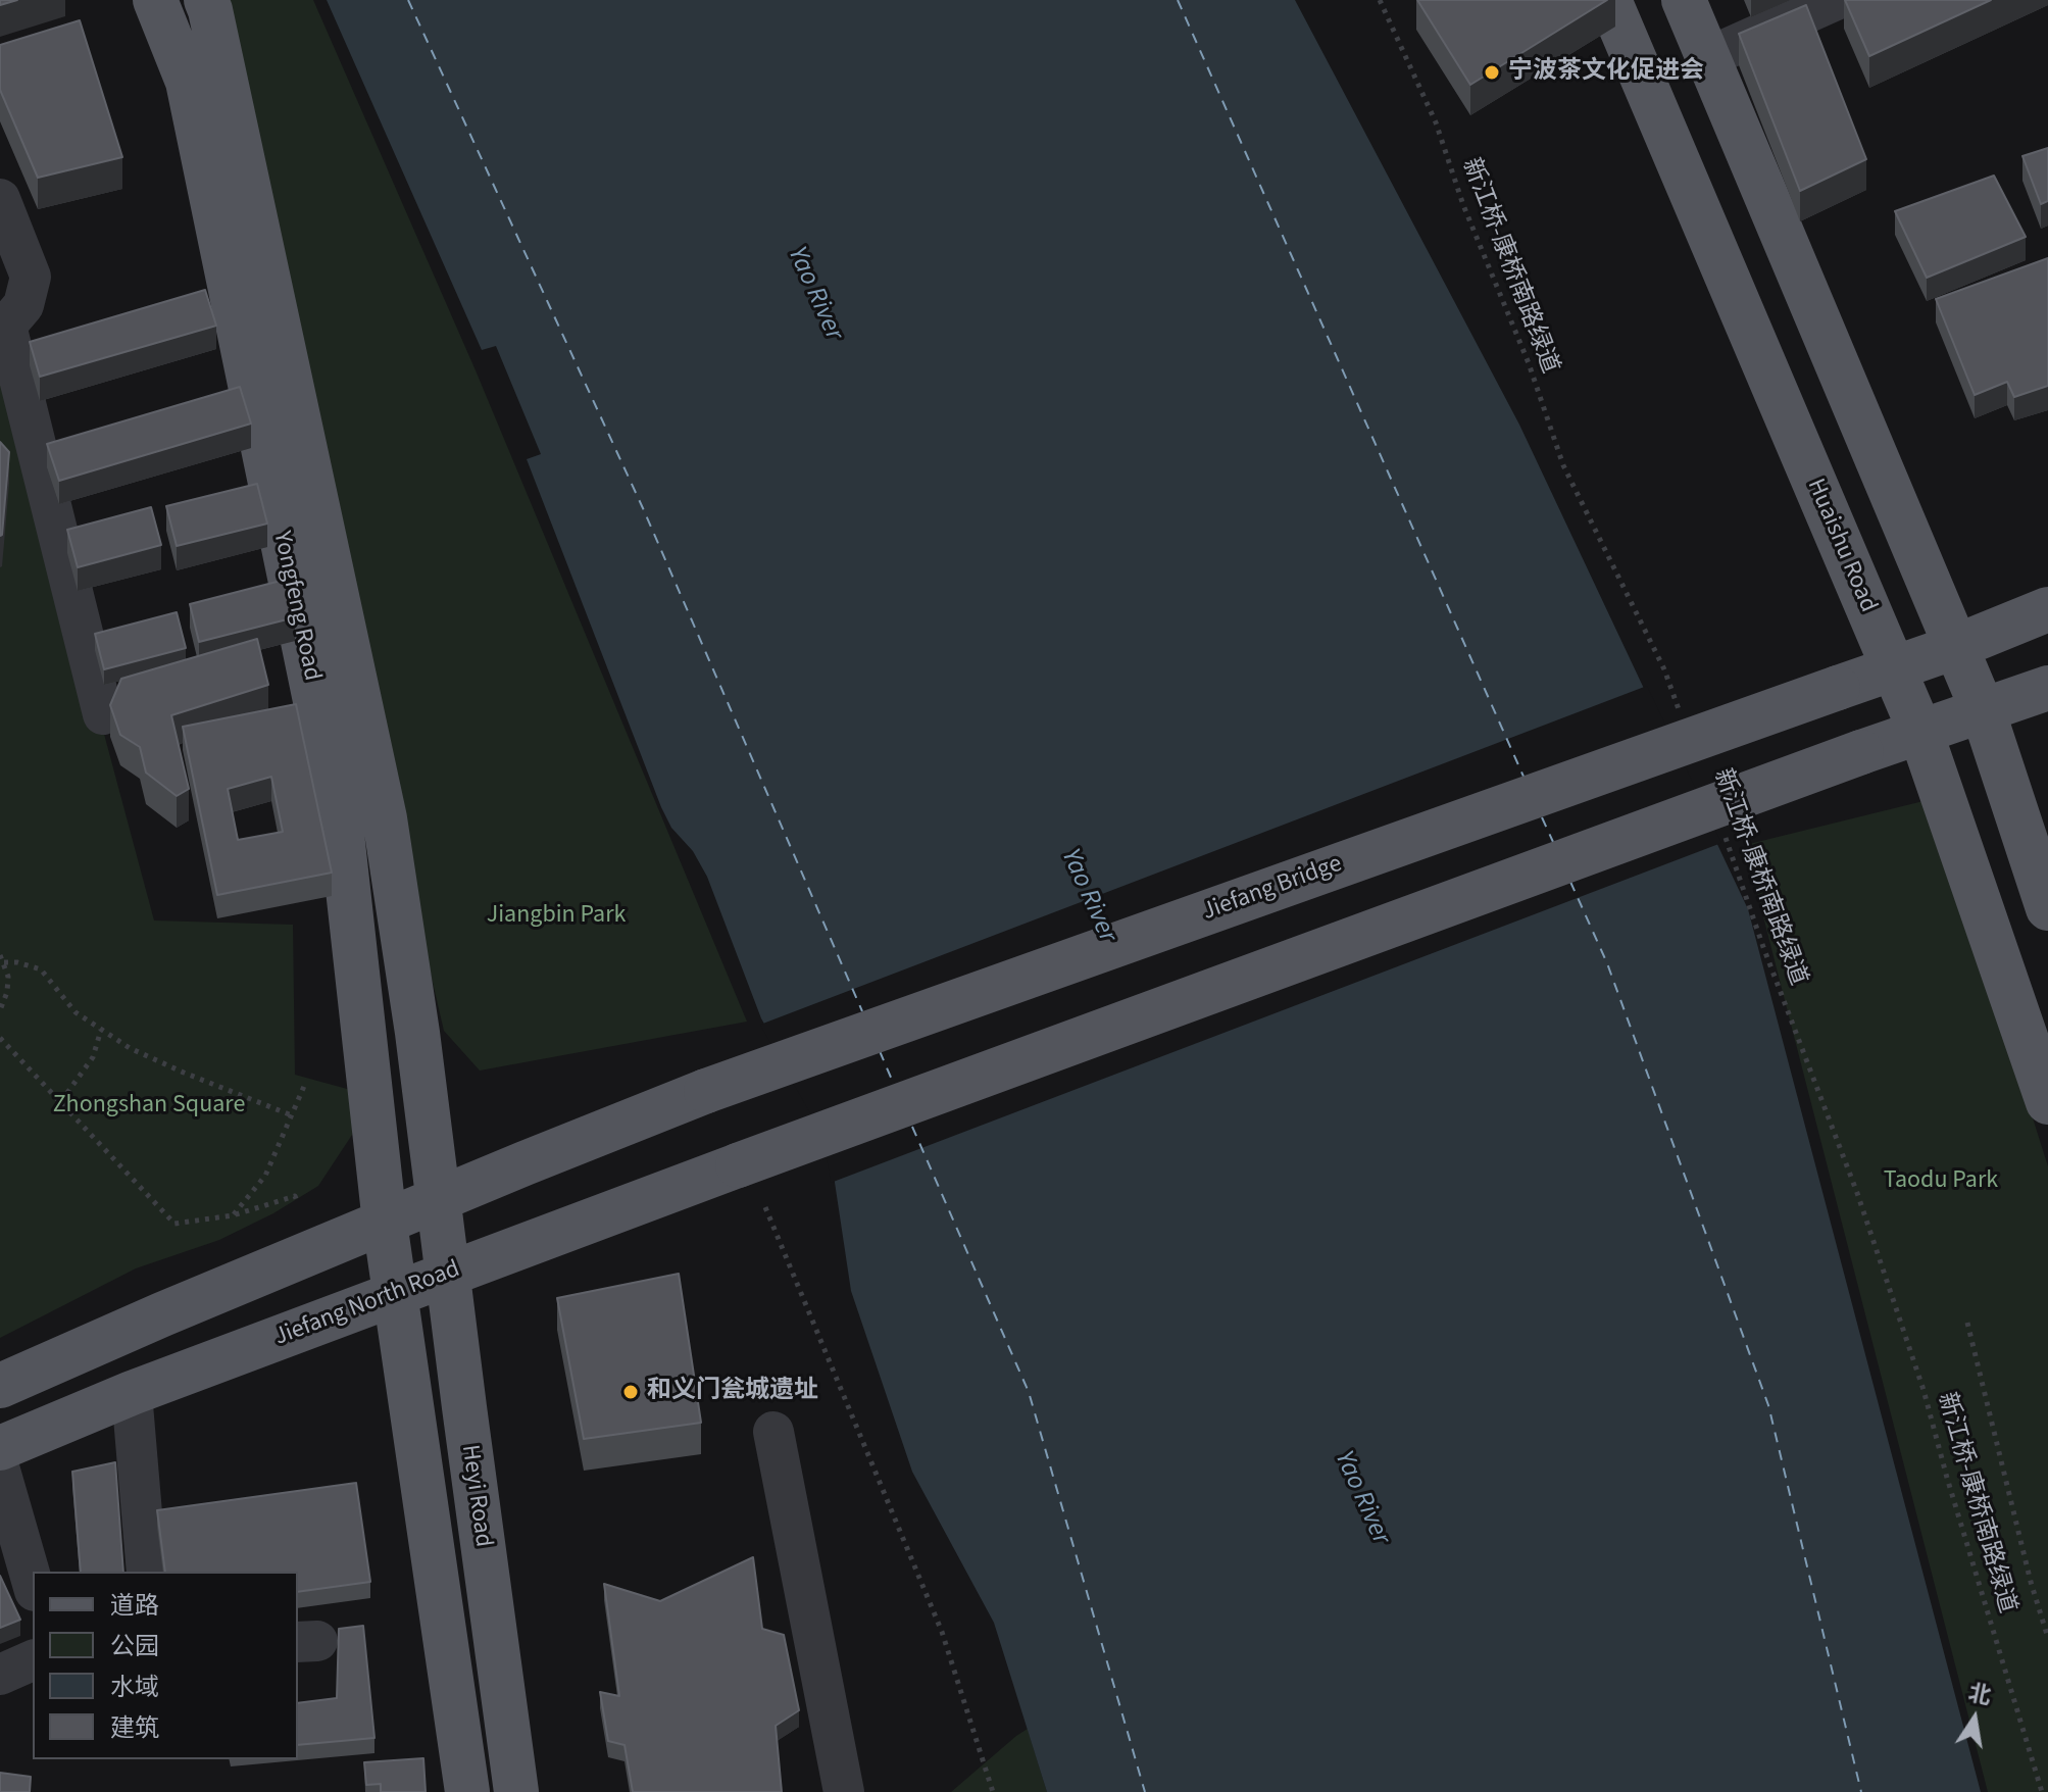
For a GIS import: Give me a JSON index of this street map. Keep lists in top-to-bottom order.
{
  "streets": {
    "main road": [
      "Huaishu Road",
      "Yongfeng Road",
      "Jiefang Bridge",
      "Jiefang North Road",
      "Heyi Road"
    ],
    "path": ["新江桥-康桥南路绿道"]
  },
  "crossings": [
    ["Huaishu Road", "Jiefang Bridge"],
    ["Huaishu Road", "Jiefang North Road"],
    ["Yongfeng Road", "Jiefang Bridge"],
    ["Yongfeng Road", "Heyi Road"],
    ["Jiefang Bridge", "Heyi Road"],
    ["Jiefang North Road", "Heyi Road"]
  ],
  "water": ["Yao River"],
  "parks": ["Jiangbin Park", "Zhongshan Square", "Taodu Park"],
  "places": ["宁波茶文化促进会", "和义门瓮城遗址"],
  "legend": [
    "道路",
    "公园",
    "水域",
    "建筑"
  ],
  "north": "top"
}
